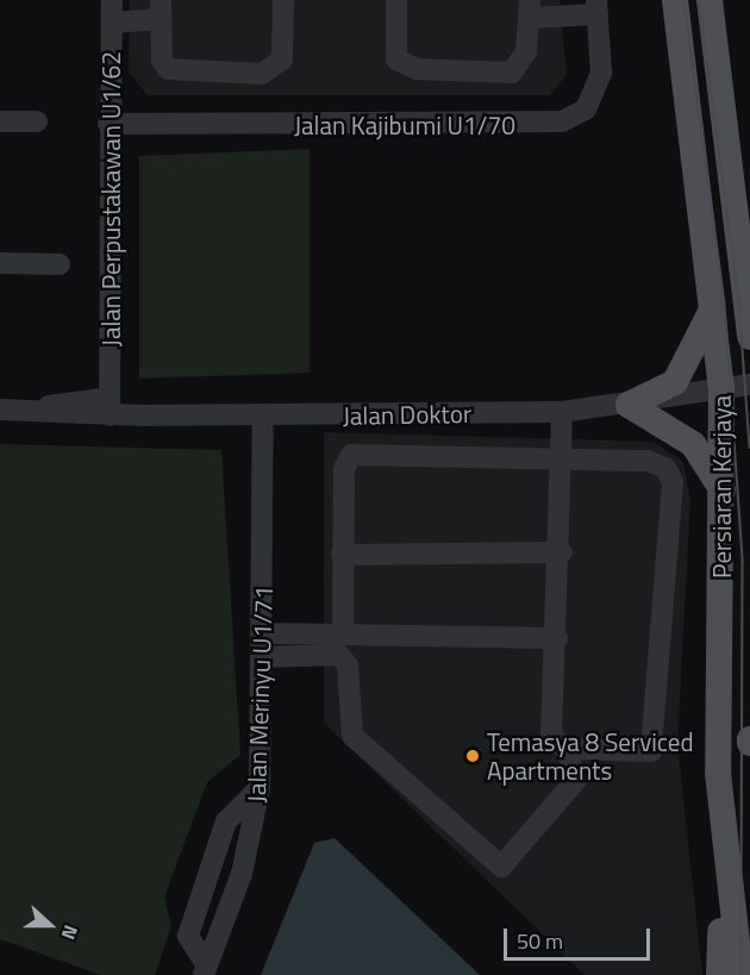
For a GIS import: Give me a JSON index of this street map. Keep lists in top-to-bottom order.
{
  "streets": {
    "main road": ["Persiaran Kerjaya"],
    "street": [
      "Jalan Kajibumi U1/70",
      "Jalan Perpustakawan U1/62",
      "Jalan Doktor",
      "Jalan Merinyu U1/71"
    ]
  },
  "crossings": [
    ["Jalan Kajibumi U1/70", "Jalan Perpustakawan U1/62"],
    ["Jalan Perpustakawan U1/62", "Jalan Doktor"],
    ["Jalan Doktor", "Persiaran Kerjaya"],
    ["Jalan Doktor", "Jalan Merinyu U1/71"]
  ],
  "places": ["Temasya 8 Serviced Apartments"],
  "scale_bar": "50 m",
  "north": "right"
}
